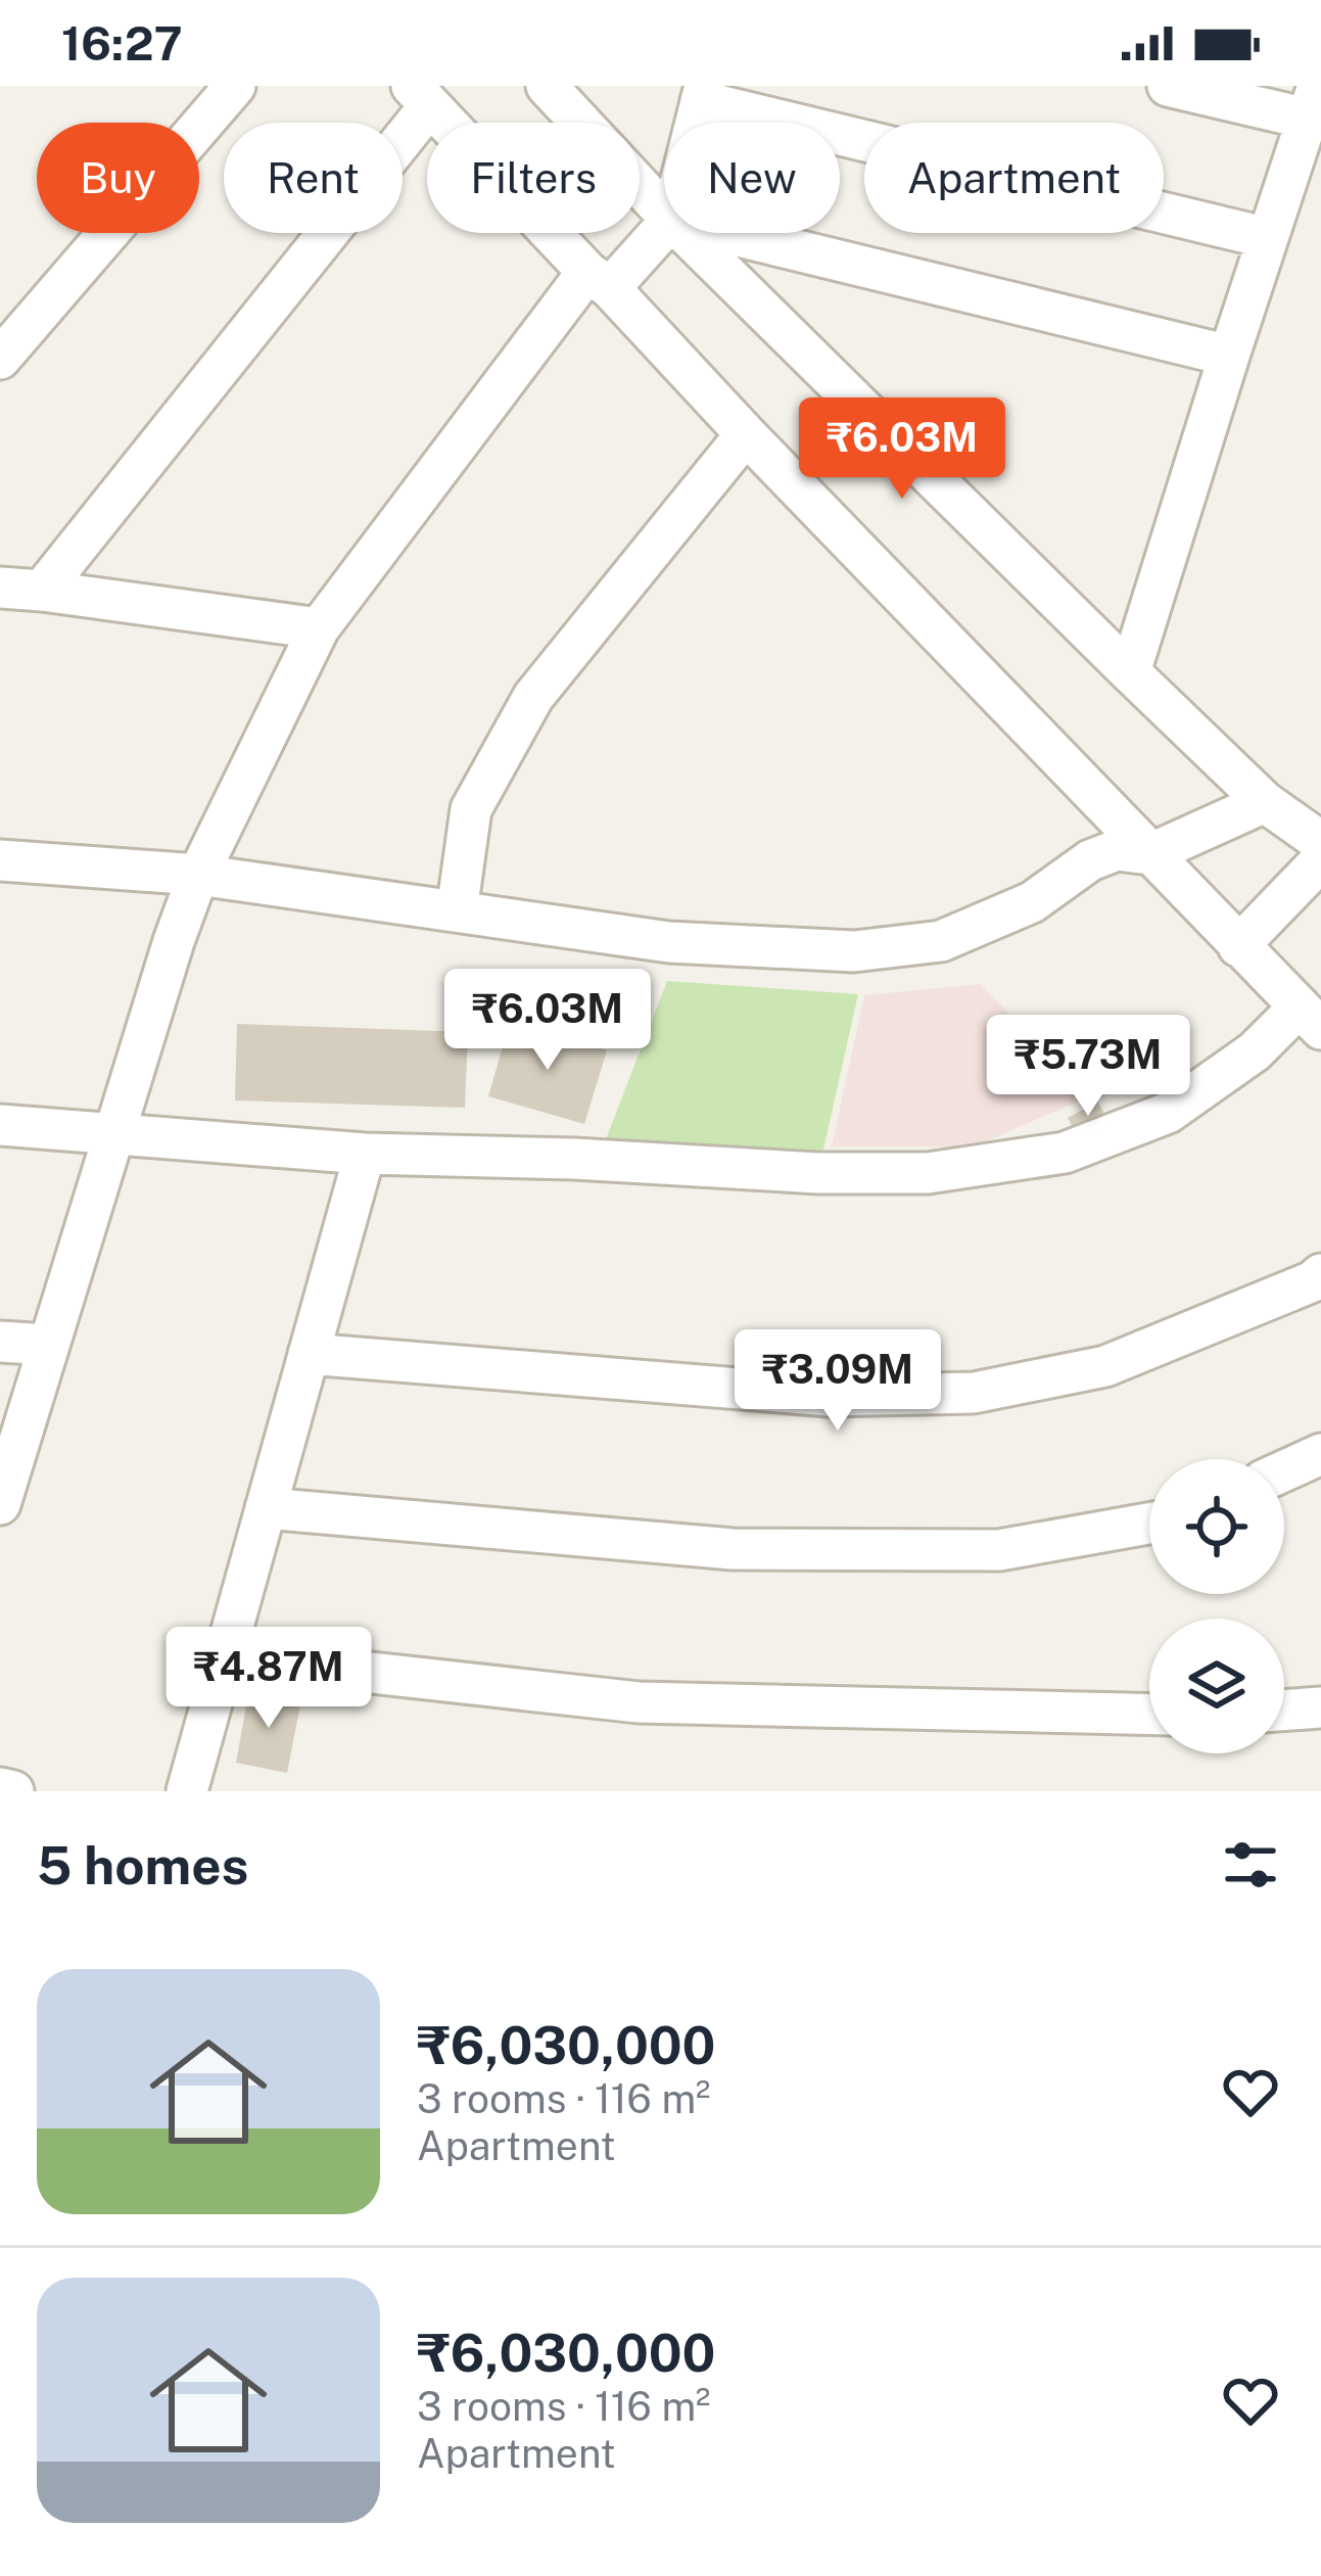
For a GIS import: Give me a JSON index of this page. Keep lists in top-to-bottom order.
{
  "page": {
    "status": "16:27",
    "chip": [
      "Buy",
      "Rent",
      "Filters",
      "New",
      "Apartment"
    ],
    "price": [
      "₹6.03M",
      "₹6.03M",
      "₹5.73M",
      "₹3.09M",
      "₹4.87M"
    ],
    "heading": "5 homes",
    "list": [
      {
        "name": "₹6,030,000",
        "note": "3 rooms · 116 m² · Apartment"
      },
      {
        "name": "₹6,030,000",
        "note": "3 rooms · 116 m² · Apartment"
      }
    ]
  }
}
